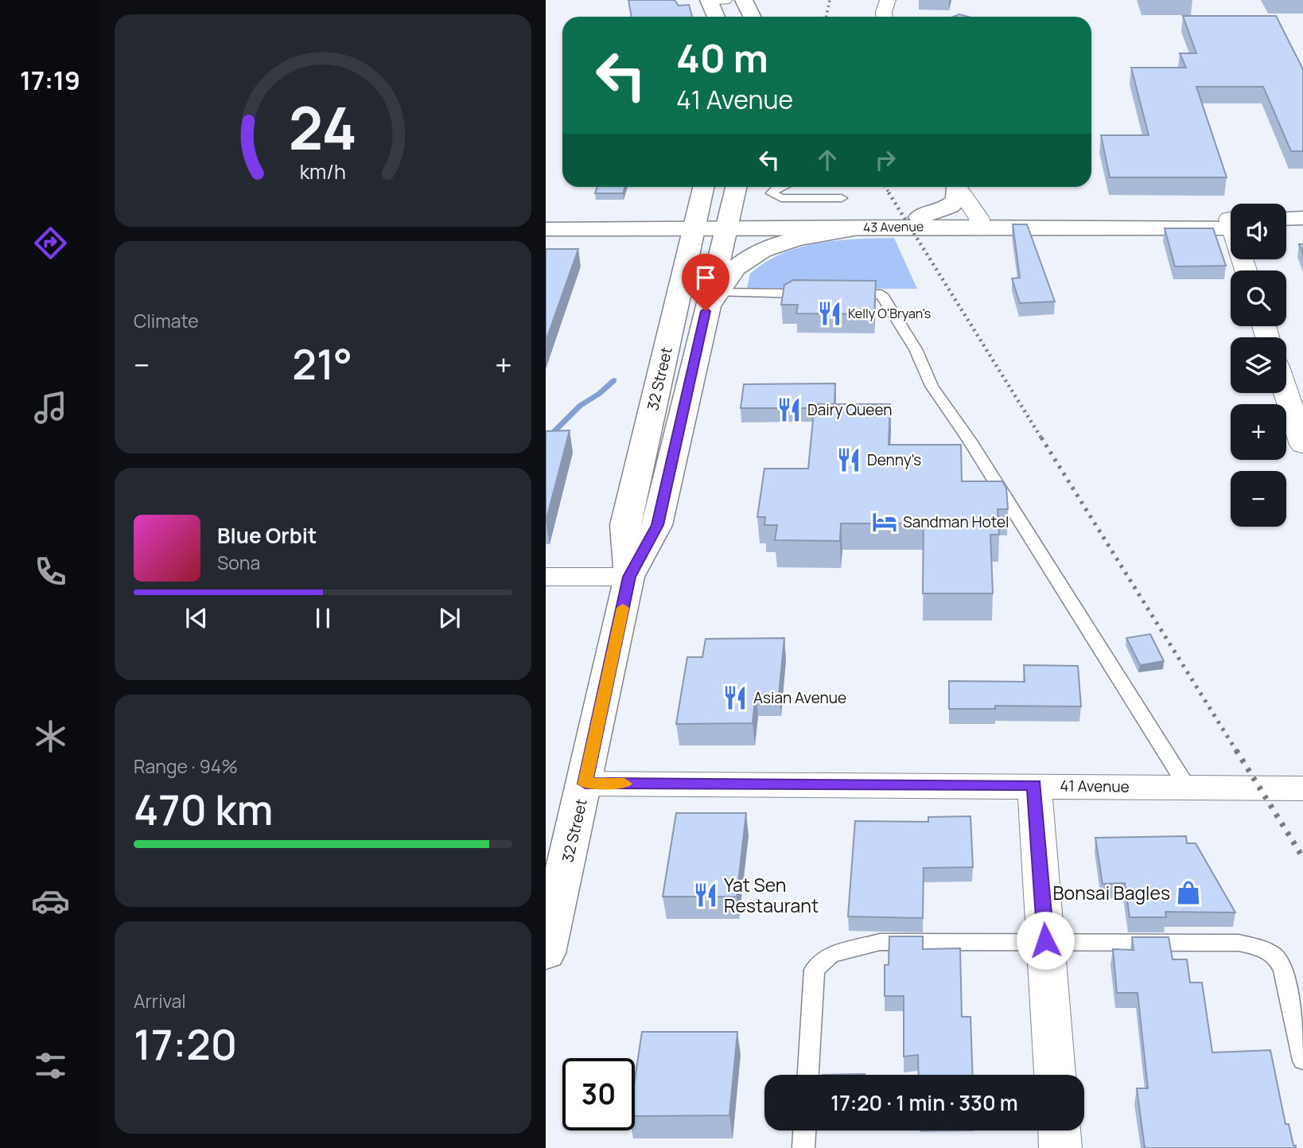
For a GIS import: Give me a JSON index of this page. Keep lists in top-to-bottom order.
{
  "streets": {
    "main road": ["43 Avenue", "32 Street"],
    "street": ["41 Avenue"]
  },
  "crossings": [
    ["43 Avenue", "32 Street"],
    ["32 Street", "41 Avenue"]
  ],
  "places": {
    "restaurant": [
      "Kelly O'Bryan's",
      "Dairy Queen",
      "Denny's",
      "Asian Avenue",
      "Yat Sen Restaurant"
    ],
    "hotel": ["Sandman Hotel"],
    "shop": ["Bonsai Bagles"]
  },
  "page": {
    "tabs": "17:19",
    "turn": ["40 m", "41 Avenue"],
    "map_buttons": ["+", "−"],
    "tile": [
      "Climate",
      ["Range · 94%", "470 km"],
      ["Arrival", "17:20"]
    ],
    "heat": ["−", "21°", "+"],
    "song": ["Blue Orbit", "Sona"],
    "limit": "30",
    "trip": "17:20 · 1 min · 330 m",
    "gauge": ["24", "km/h"]
  }
}
